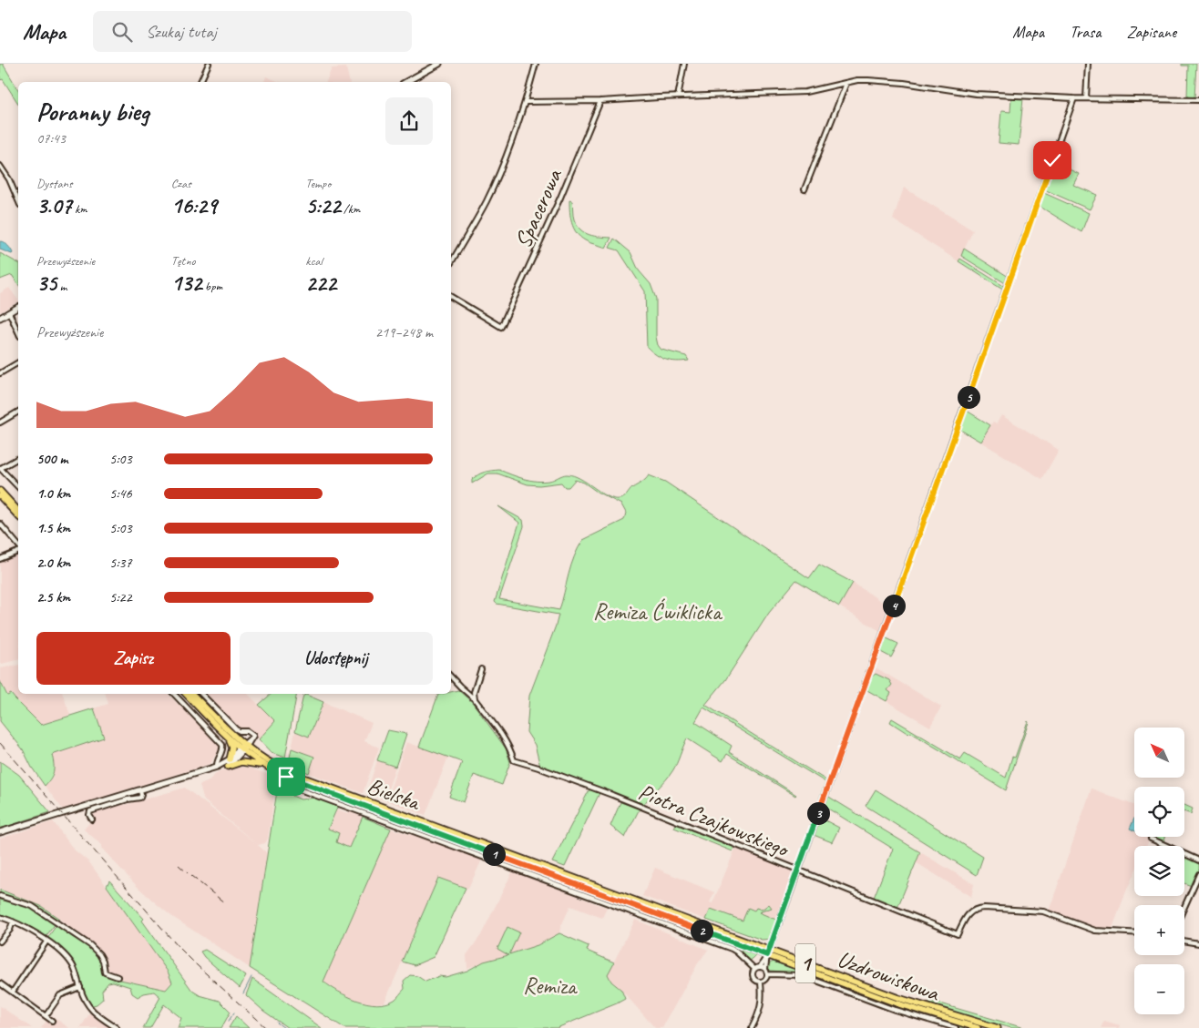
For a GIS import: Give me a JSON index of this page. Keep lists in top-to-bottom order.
{
  "streets": {
    "main road": ["Bielska", "1", "Uzdrowiskowa"],
    "street": ["Spacerowa", "Piotra Czajkowskiego"]
  },
  "crossings": [
    ["Bielska", "1"],
    ["Bielska", "Uzdrowiskowa"]
  ],
  "parks": ["Remiza Ćwiklicka", "Remiza"],
  "north": "top left",
  "page": {
    "header": "Mapa",
    "search": "Szukaj tutaj",
    "nav": ["Mapa", "Trasa", "Zapisane"],
    "heading": ["Poranny bieg", "07:43"],
    "stats": [
      ["Dystans", "3.07 km"],
      ["Czas", "16:29"],
      ["Tempo", "5:22 /km"],
      ["Przewyższenie", "35 m"],
      ["Tętno", "132 bpm"],
      ["kcal", "222"]
    ],
    "chart": ["Przewyższenie", "219–248 m"],
    "pins": [
      "5",
      "4",
      "3",
      "1",
      "2"
    ],
    "list": [
      {
        "name": "500 m",
        "note": "5:03"
      },
      {
        "name": "1.0 km",
        "note": "5:46"
      },
      {
        "name": "1.5 km",
        "note": "5:03"
      },
      {
        "name": "2.0 km",
        "note": "5:37"
      },
      {
        "name": "2.5 km",
        "note": "5:22"
      }
    ],
    "buttons": ["Zapisz", "Udostępnij"],
    "map_buttons": ["+", "−"]
  }
}
